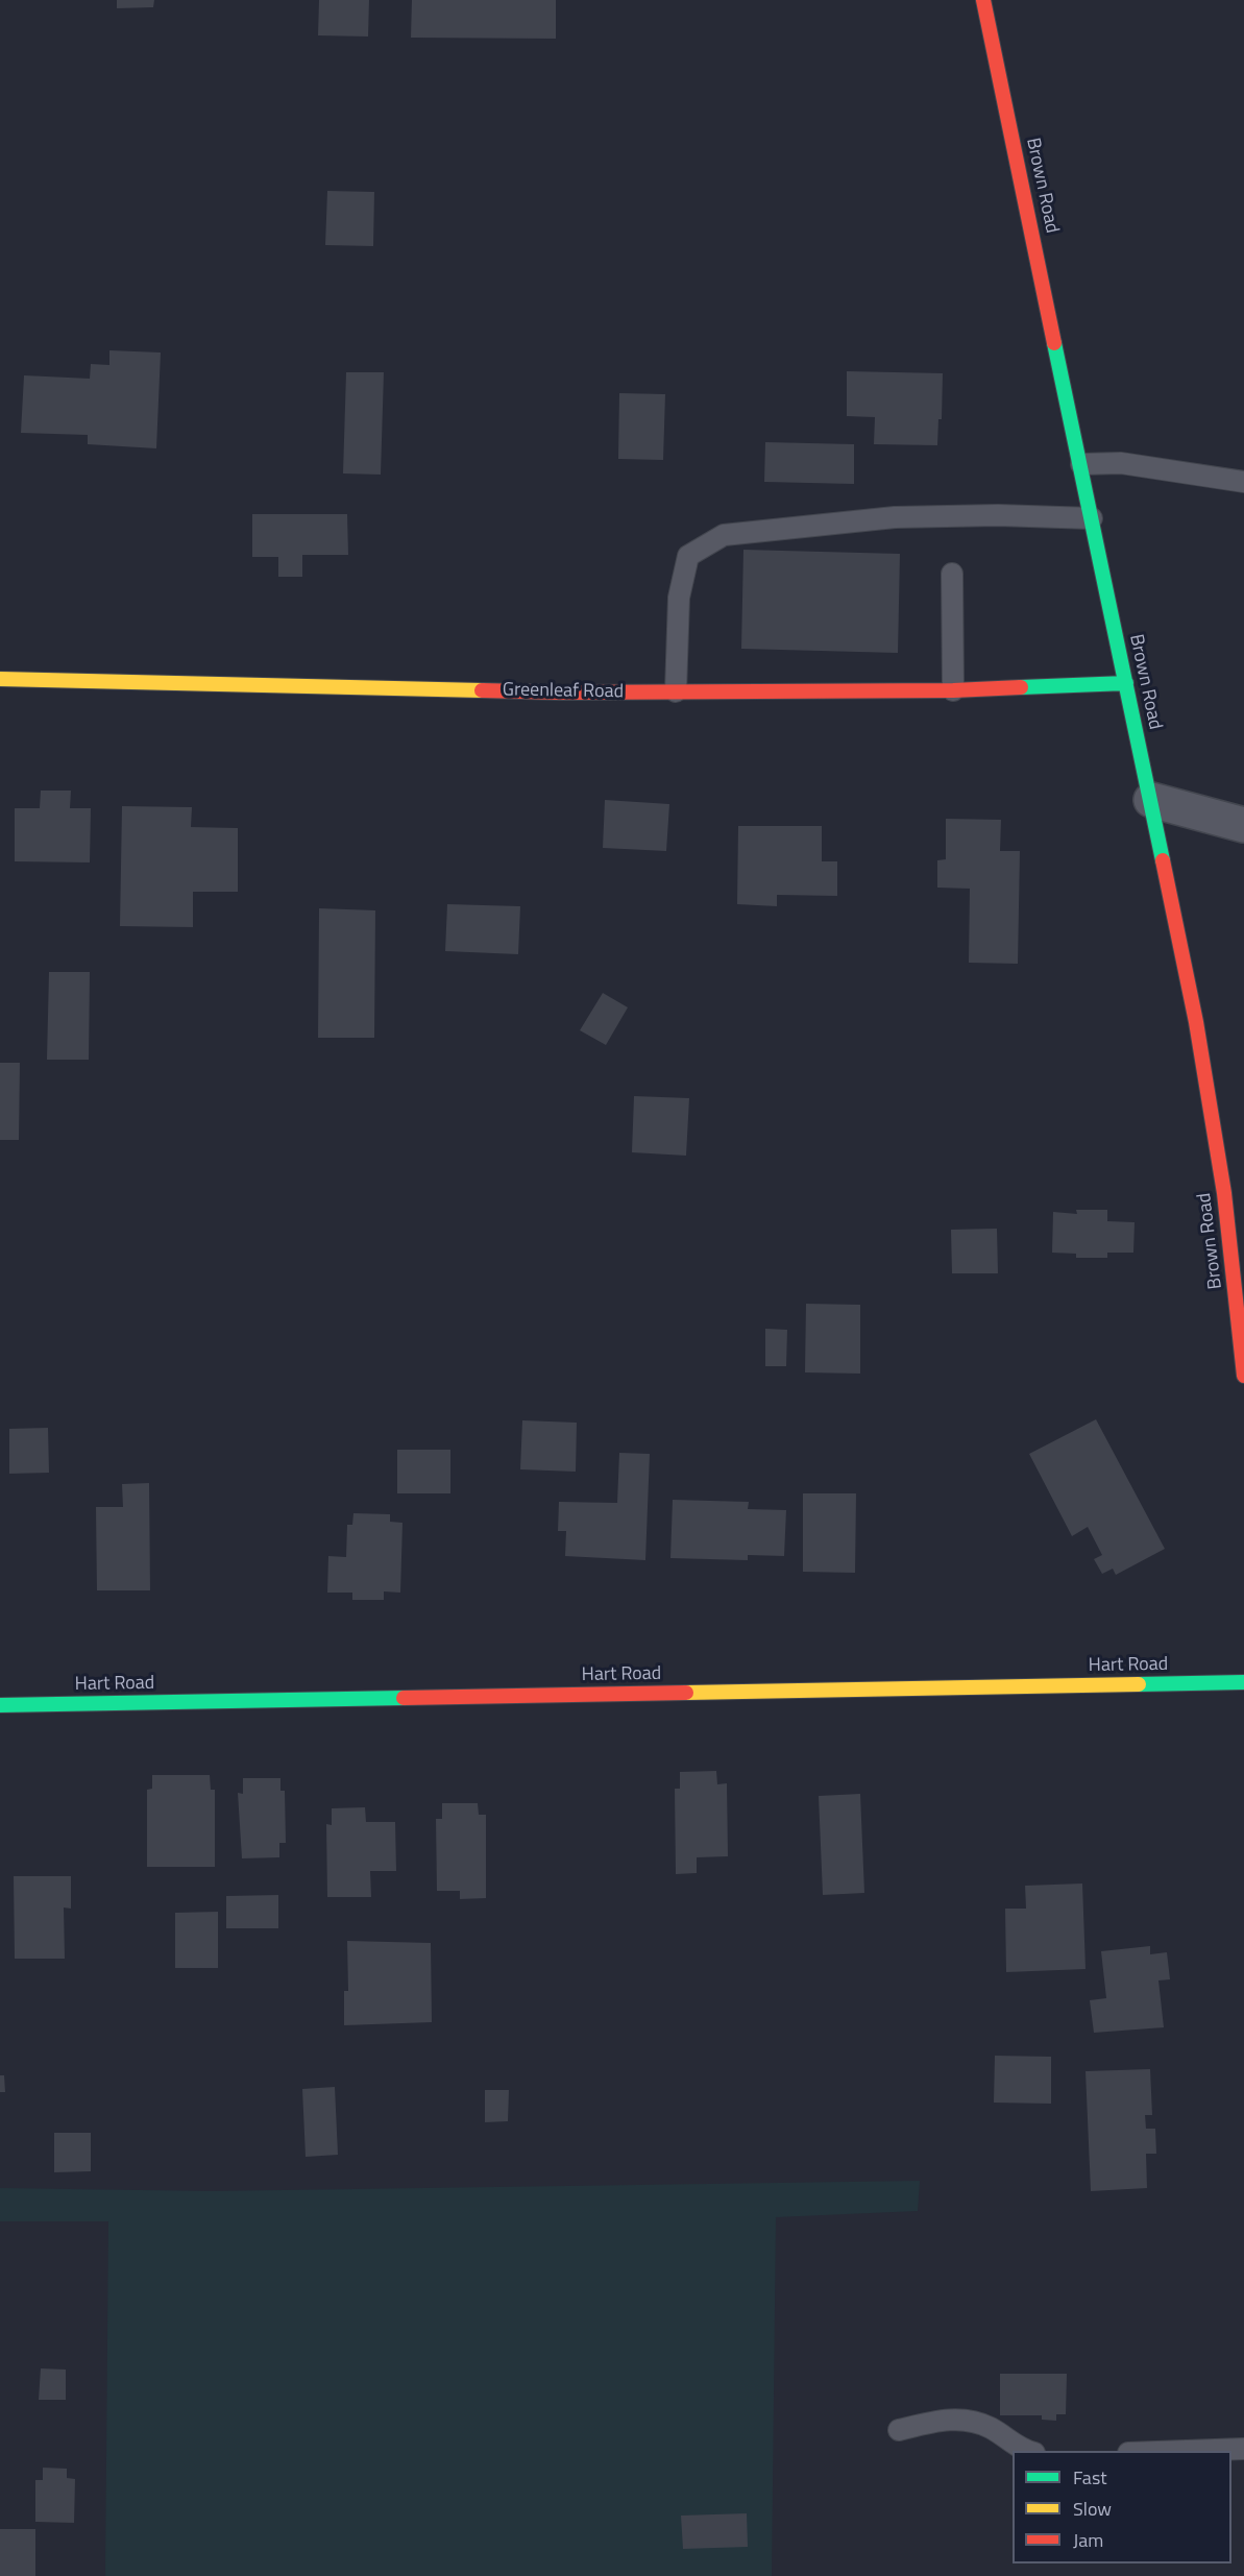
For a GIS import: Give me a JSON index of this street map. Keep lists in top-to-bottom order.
{
  "streets": {
    "street": ["Brown Road", "Greenleaf Road", "Hart Road"]
  },
  "crossings": [
    ["Brown Road", "Greenleaf Road"]
  ],
  "legend": ["Fast", "Slow", "Jam"]
}
